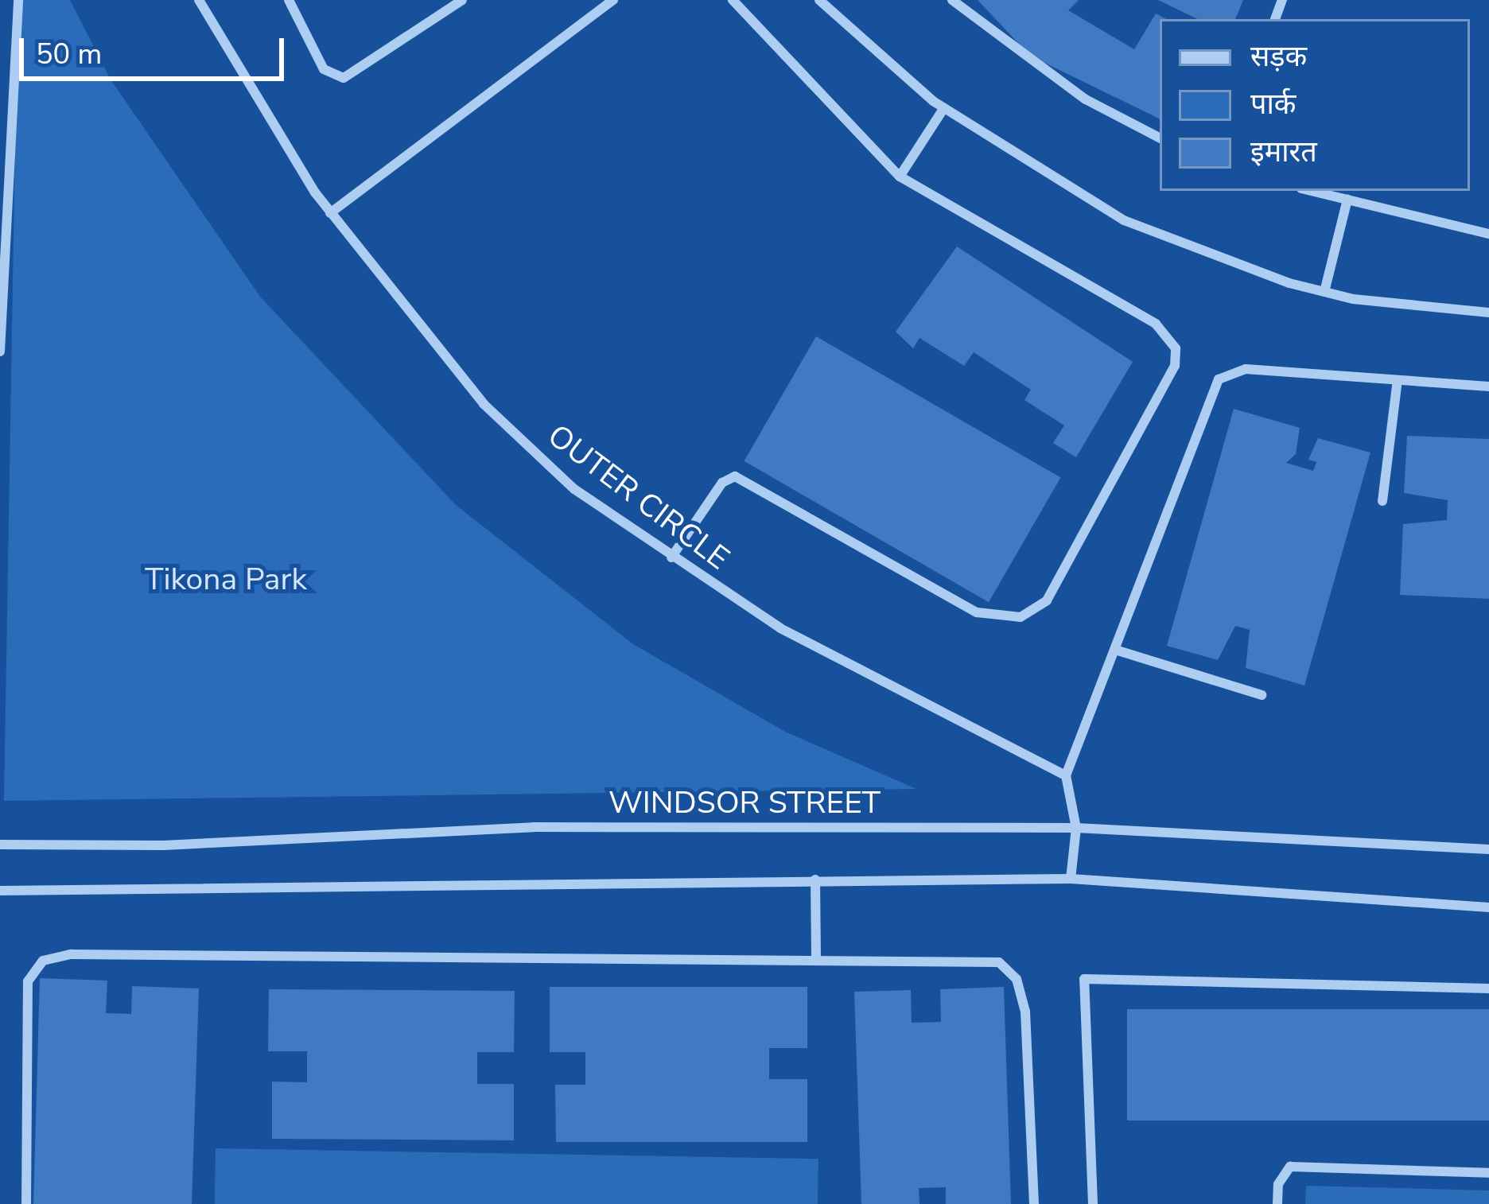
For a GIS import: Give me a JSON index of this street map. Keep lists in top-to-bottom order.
{
  "streets": {
    "street": ["OUTER CIRCLE", "WINDSOR STREET"]
  },
  "parks": ["Tikona Park"],
  "legend": ["सड़क", "पार्क", "इमारत"],
  "scale_bar": "50 m"
}
